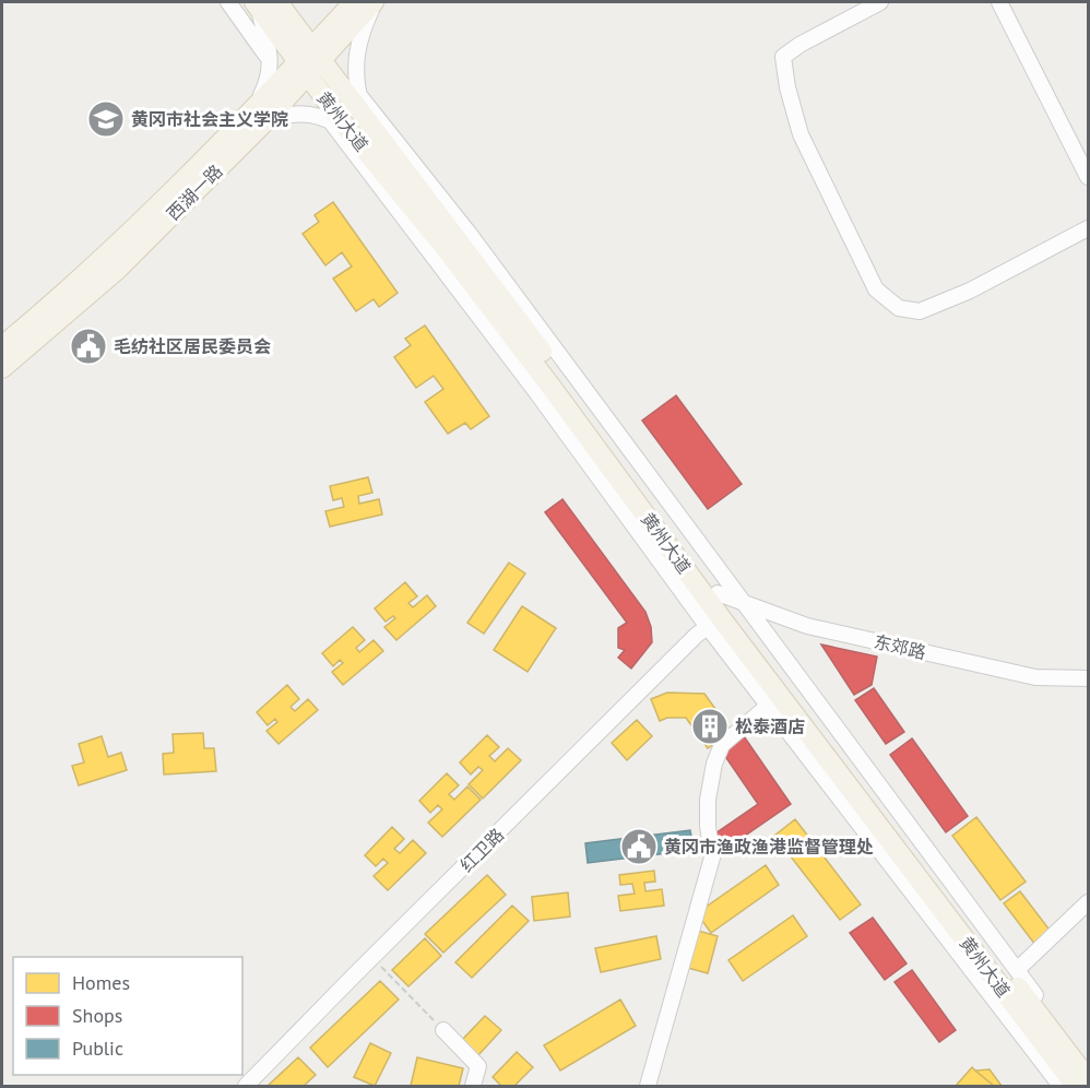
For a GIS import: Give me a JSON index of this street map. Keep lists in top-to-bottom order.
{
  "streets": {
    "main road": ["黄州大道", "西湖一路"],
    "street": ["东郊路", "红卫路"]
  },
  "crossings": [
    ["黄州大道", "西湖一路"],
    ["黄州大道", "东郊路"],
    ["黄州大道", "红卫路"]
  ],
  "places": {
    "school or university": ["黄冈市社会主义学院"],
    "public building": ["毛纺社区居民委员会", "黄冈市渔政渔港监督管理处"],
    "building": ["松泰酒店"]
  },
  "legend": ["Homes", "Shops", "Public"]
}
